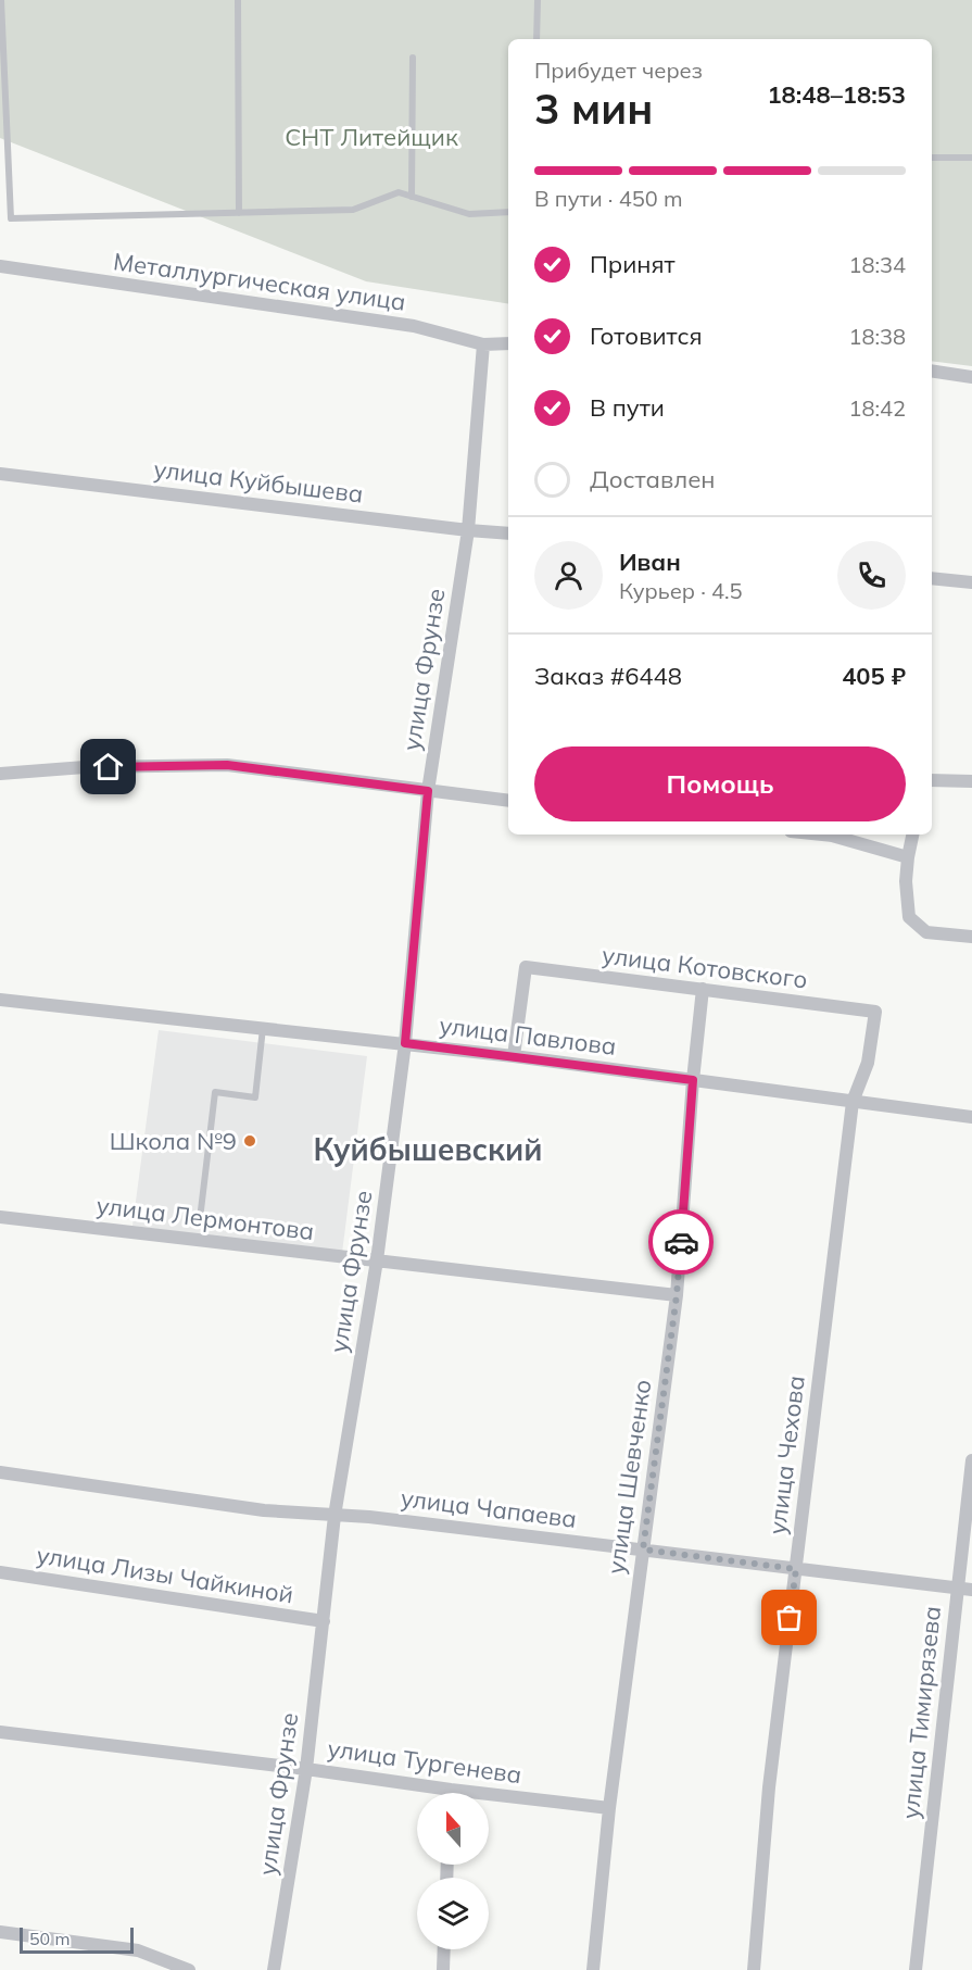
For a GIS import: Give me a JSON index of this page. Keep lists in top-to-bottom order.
{
  "streets": {
    "street": [
      "Металлургическая улица",
      "улица Куйбышева",
      "улица Фрунзе",
      "улица Котовского",
      "улица Павлова",
      "улица Лермонтова",
      "улица Чехова",
      "улица Шевченко",
      "улица Чапаева",
      "улица Лизы Чайкиной",
      "улица Тимирязева",
      "улица Тургенева"
    ]
  },
  "crossings": [
    ["Металлургическая улица", "улица Фрунзе"],
    ["улица Куйбышева", "улица Фрунзе"],
    ["улица Фрунзе", "улица Павлова"],
    ["улица Фрунзе", "улица Лермонтова"],
    ["улица Фрунзе", "улица Чапаева"],
    ["улица Фрунзе", "улица Лизы Чайкиной"],
    ["улица Фрунзе", "улица Тургенева"],
    ["улица Котовского", "улица Павлова"],
    ["улица Котовского", "улица Чехова"],
    ["улица Котовского", "улица Шевченко"],
    ["улица Павлова", "улица Чехова"],
    ["улица Павлова", "улица Шевченко"],
    ["улица Лермонтова", "улица Шевченко"],
    ["улица Чехова", "улица Чапаева"],
    ["улица Шевченко", "улица Чапаева"],
    ["улица Шевченко", "улица Тургенева"],
    ["улица Чапаева", "улица Тимирязева"]
  ],
  "districts": ["Куйбышевский"],
  "parks": ["СНТ Литейщик"],
  "places": ["Школа №9"],
  "scale_bar": "50 m",
  "north": "top",
  "page": {
    "heading": ["3 мин", "Прибудет через", "18:48–18:53"],
    "panel": [
      "Иван",
      "Курьер · 4.5",
      "Заказ #6448",
      "405 ₽"
    ],
    "bar": "В пути · 450 m",
    "list": [
      ["Принят", "18:34"],
      ["Готовится", "18:38"],
      ["В пути", "18:42"],
      "Доставлен"
    ],
    "buttons": "Помощь",
    "scale": "50 m"
  }
}
